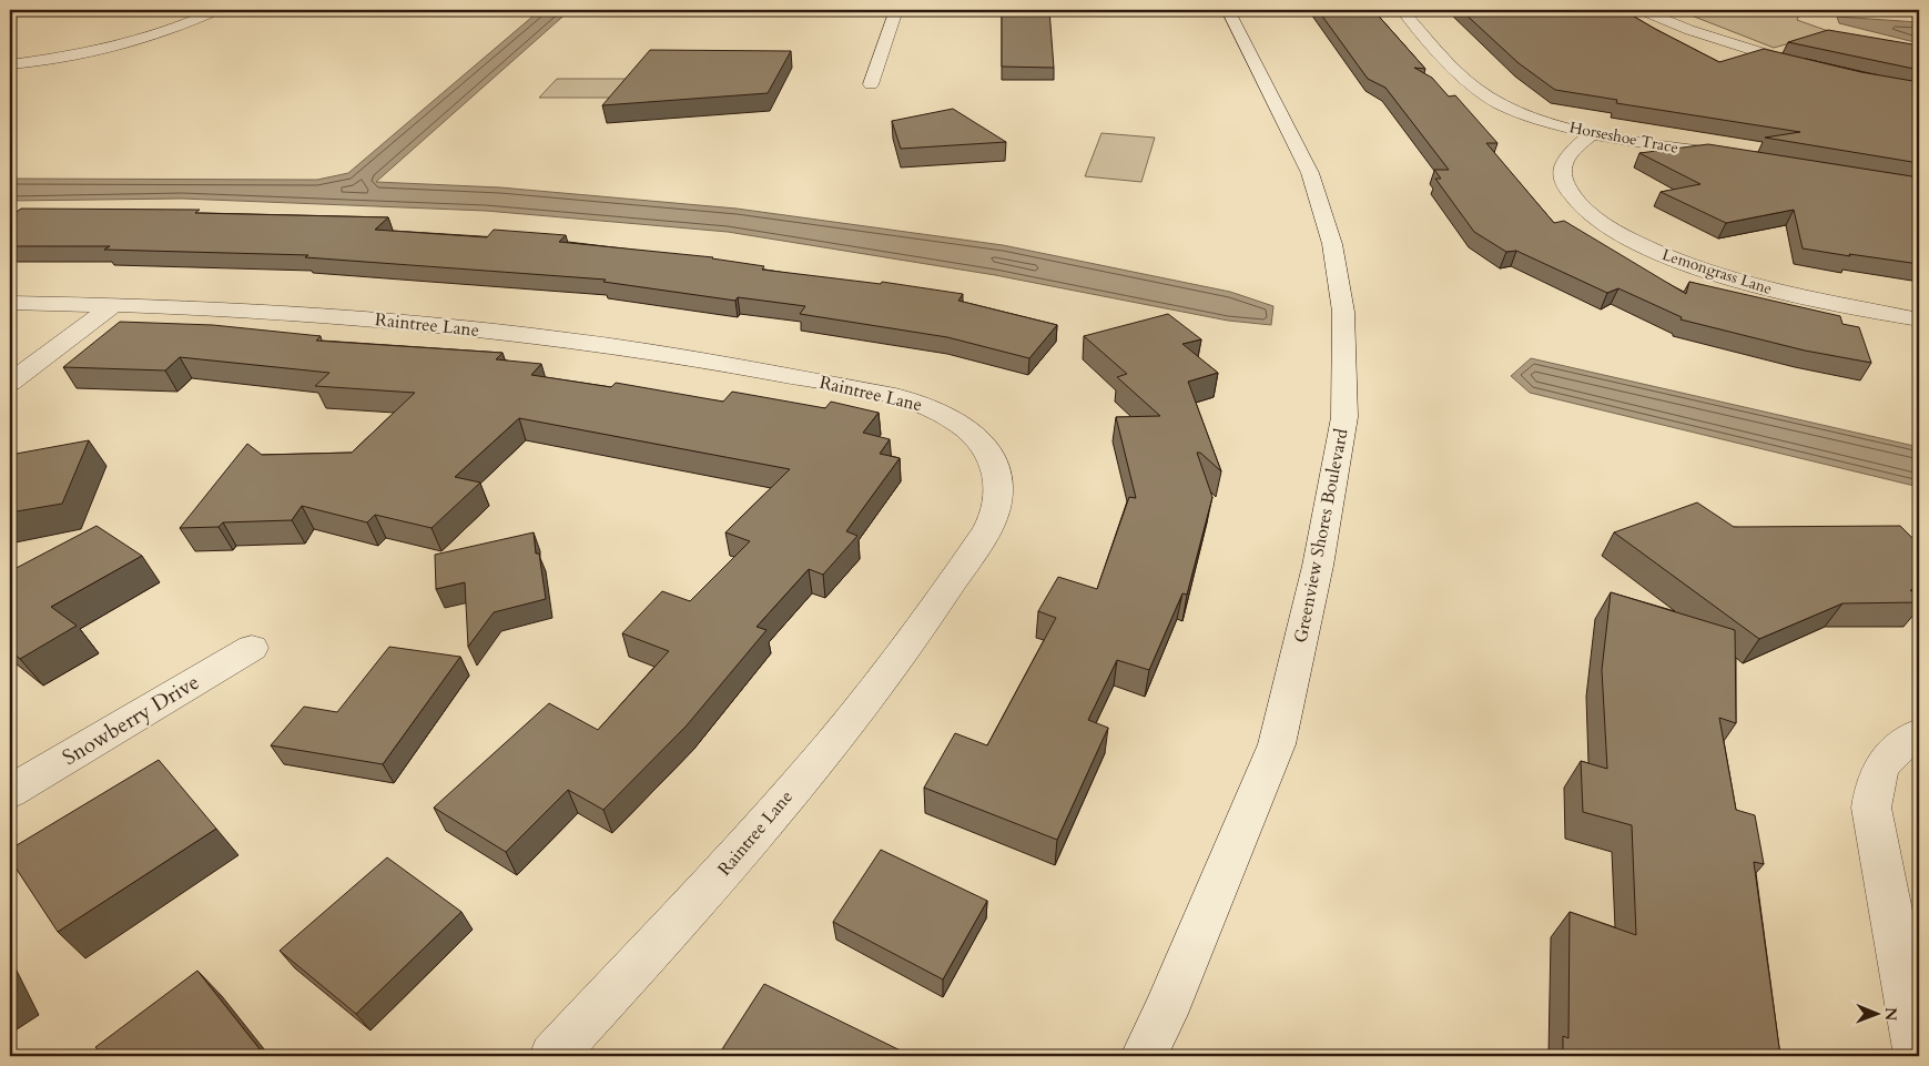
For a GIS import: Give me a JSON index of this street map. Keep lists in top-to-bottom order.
{
  "streets": {
    "street": [
      "Horseshoe Trace",
      "Lemongrass Lane",
      "Raintree Lane",
      "Greenview Shores Boulevard",
      "Snowberry Drive"
    ]
  },
  "crossings": [
    ["Horseshoe Trace", "Lemongrass Lane"]
  ],
  "north": "right"
}
